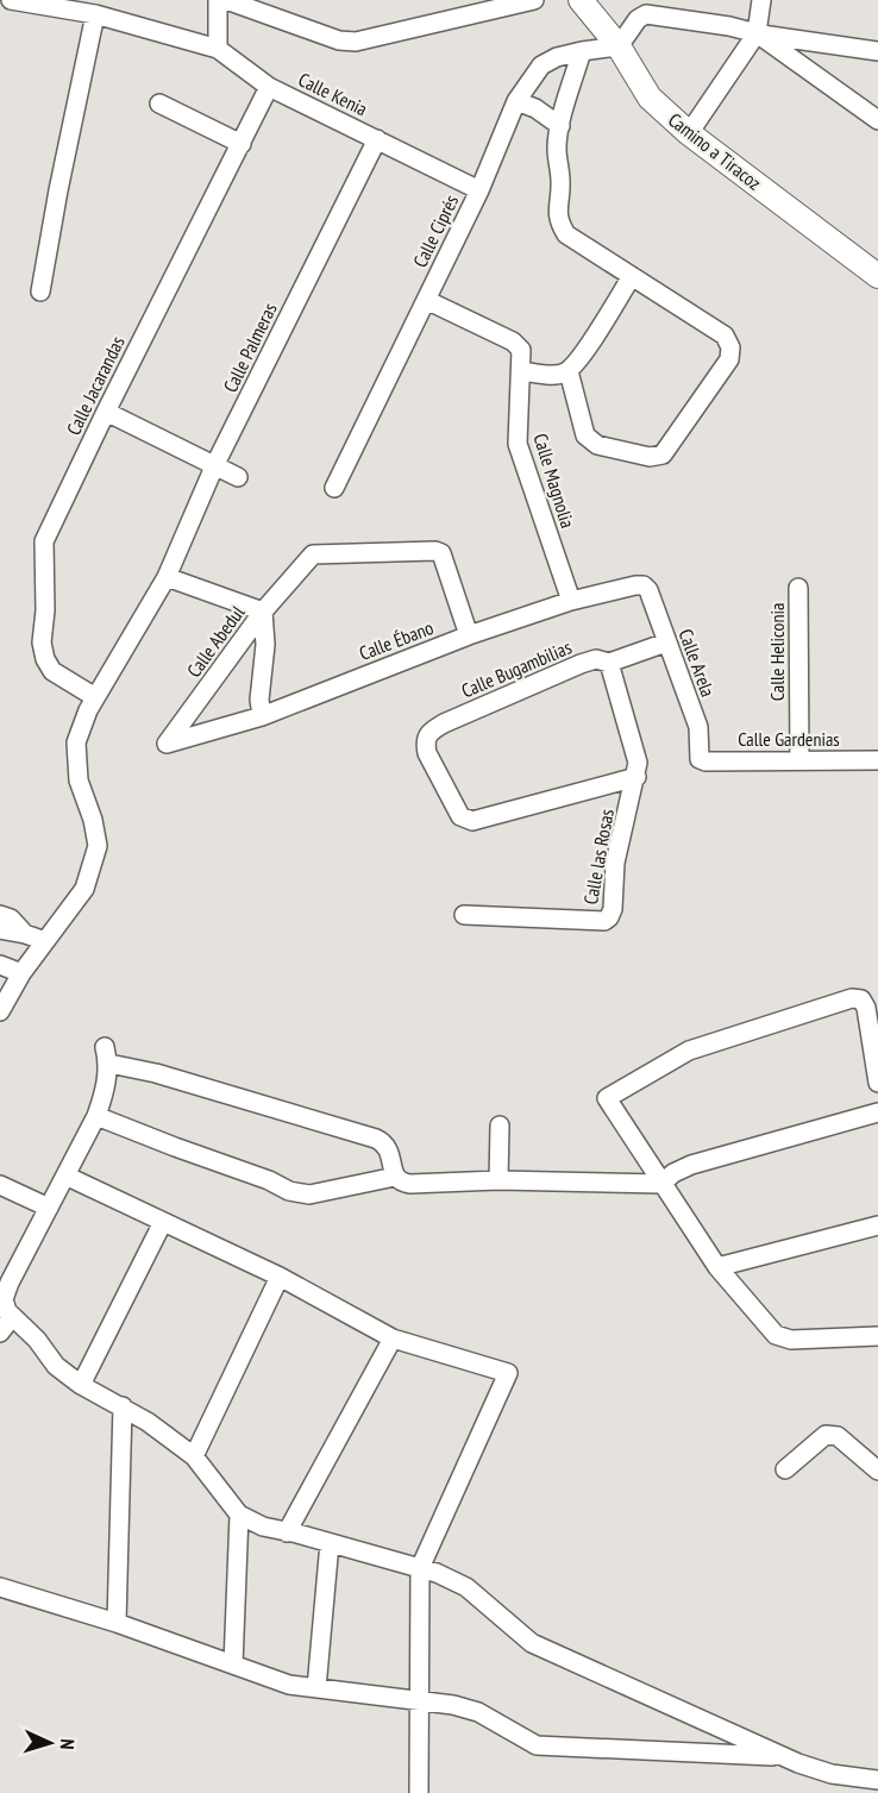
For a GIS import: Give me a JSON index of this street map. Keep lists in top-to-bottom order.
{
  "streets": {
    "street": [
      "Calle Kenia",
      "Camino a Tiracoz",
      "Calle Ciprés",
      "Calle Palmeras",
      "Calle Jacarandas",
      "Calle Magnolia",
      "Calle Ébano",
      "Calle Abedul",
      "Calle Heliconia",
      "Calle Arela",
      "Calle Bugambilias",
      "Calle Gardenias",
      "Calle las Rosas"
    ]
  },
  "crossings": [
    ["Calle Kenia", "Calle Ciprés"],
    ["Calle Kenia", "Calle Palmeras"],
    ["Calle Kenia", "Calle Jacarandas"],
    ["Camino a Tiracoz", "Calle Ciprés"],
    ["Calle Ciprés", "Calle Magnolia"],
    ["Calle Palmeras", "Calle Jacarandas"],
    ["Calle Palmeras", "Calle Abedul"],
    ["Calle Magnolia", "Calle Ébano"],
    ["Calle Ébano", "Calle Abedul"],
    ["Calle Ébano", "Calle Arela"],
    ["Calle Heliconia", "Calle Gardenias"],
    ["Calle Arela", "Calle Bugambilias"],
    ["Calle Arela", "Calle Gardenias"],
    ["Calle Bugambilias", "Calle las Rosas"]
  ],
  "north": "right"
}
